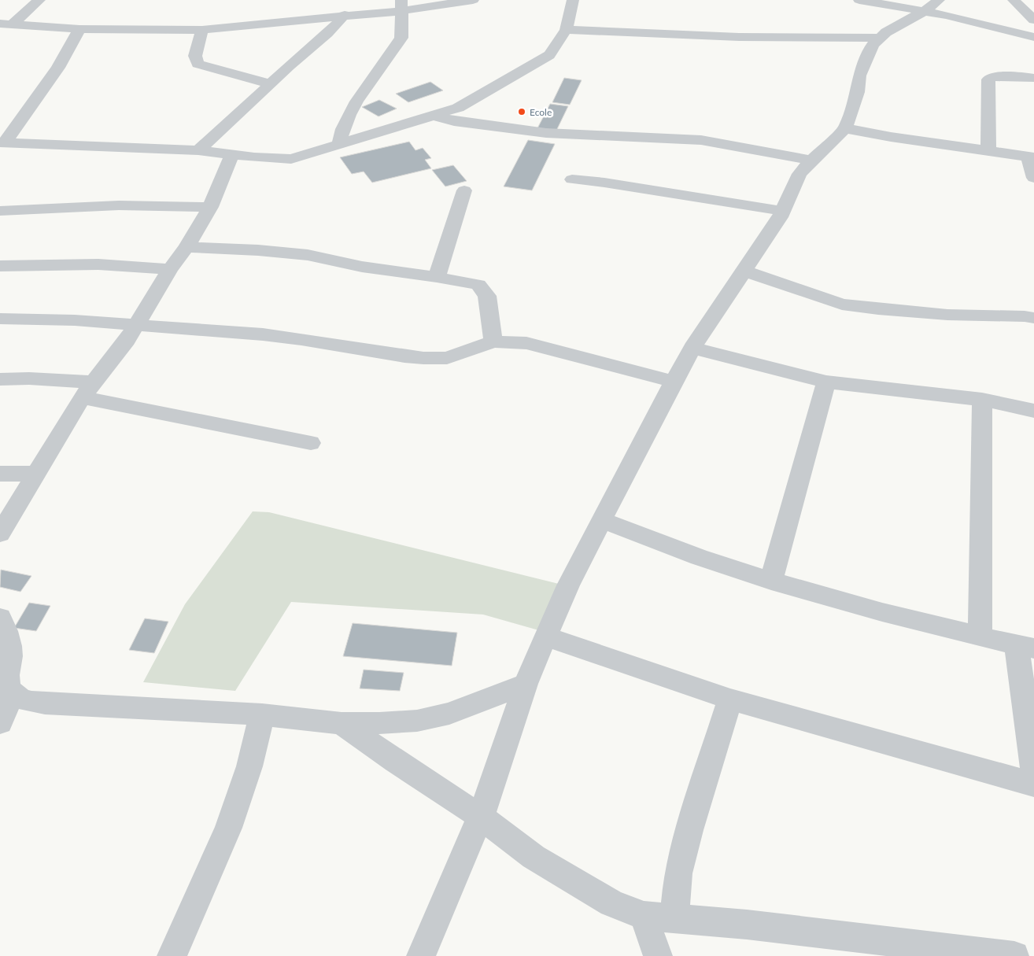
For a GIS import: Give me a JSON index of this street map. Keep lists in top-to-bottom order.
{
  "places": ["Ecole"]
}
